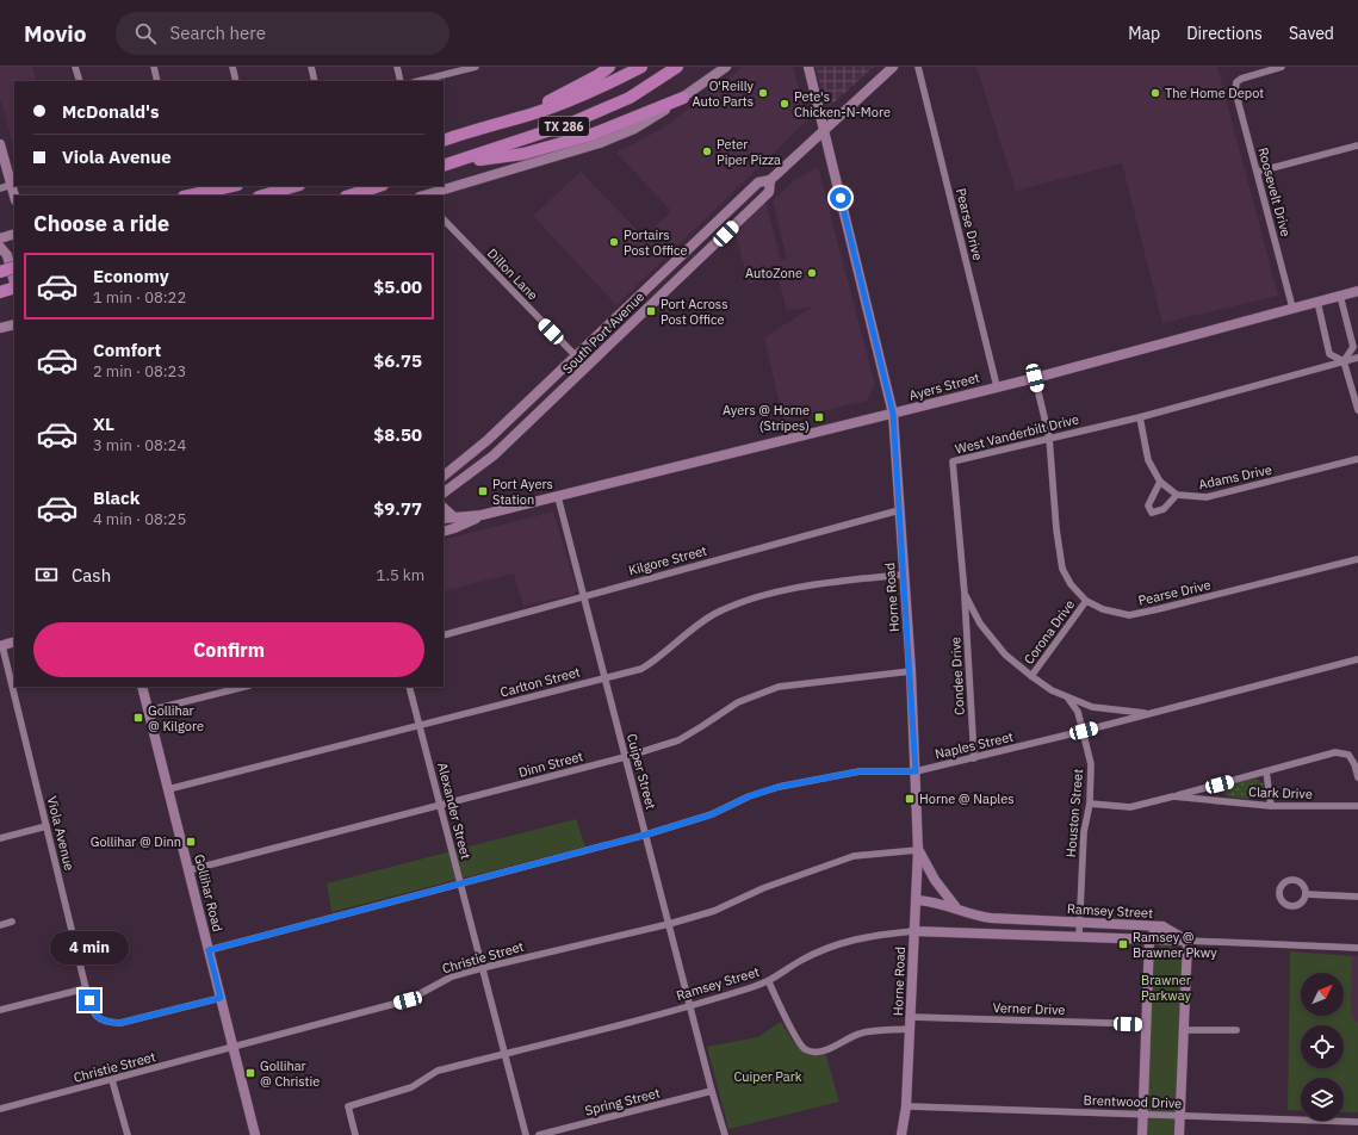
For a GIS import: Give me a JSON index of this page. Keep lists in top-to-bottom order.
{
  "streets": {
    "highway": ["TX 286"],
    "main road": [
      "South Port Avenue",
      "Ayers Street",
      "Horne Road",
      "Gollihar Road",
      "Ramsey Street"
    ],
    "street": [
      "Roosevelt Drive",
      "Pearse Drive",
      "Dillon Lane",
      "West Vanderbilt Drive",
      "Adams Drive",
      "Kilgore Street",
      "Corona Drive",
      "Condee Drive",
      "Carlton Street",
      "Naples Street",
      "Dinn Street",
      "Cuiper Street",
      "Clark Drive",
      "Alexander Street",
      "Houston Street",
      "Viola Avenue",
      "Christie Street",
      "Verner Drive",
      "Spring Street",
      "Brentwood Drive"
    ]
  },
  "crossings": [
    ["Roosevelt Drive", "Ayers Street"],
    ["Pearse Drive", "Ayers Street"],
    ["Pearse Drive", "West Vanderbilt Drive"],
    ["Pearse Drive", "Corona Drive"],
    ["Dillon Lane", "South Port Avenue"],
    ["South Port Avenue", "Horne Road"],
    ["Ayers Street", "Horne Road"],
    ["Ayers Street", "Cuiper Street"],
    ["West Vanderbilt Drive", "Corona Drive"],
    ["West Vanderbilt Drive", "Condee Drive"],
    ["West Vanderbilt Drive", "Naples Street"],
    ["West Vanderbilt Drive", "Houston Street"],
    ["Kilgore Street", "Horne Road"],
    ["Kilgore Street", "Cuiper Street"],
    ["Horne Road", "Carlton Street"],
    ["Horne Road", "Naples Street"],
    ["Horne Road", "Dinn Street"],
    ["Horne Road", "Ramsey Street"],
    ["Horne Road", "Christie Street"],
    ["Horne Road", "Verner Drive"],
    ["Horne Road", "Brentwood Drive"],
    ["Condee Drive", "Naples Street"],
    ["Carlton Street", "Cuiper Street"],
    ["Carlton Street", "Alexander Street"],
    ["Carlton Street", "Gollihar Road"],
    ["Naples Street", "Cuiper Street"],
    ["Naples Street", "Alexander Street"],
    ["Naples Street", "Houston Street"],
    ["Naples Street", "Gollihar Road"],
    ["Dinn Street", "Cuiper Street"],
    ["Dinn Street", "Alexander Street"],
    ["Dinn Street", "Gollihar Road"],
    ["Cuiper Street", "Ramsey Street"],
    ["Cuiper Street", "Christie Street"],
    ["Cuiper Street", "Spring Street"],
    ["Clark Drive", "Houston Street"],
    ["Alexander Street", "Ramsey Street"],
    ["Alexander Street", "Christie Street"],
    ["Houston Street", "Ramsey Street"],
    ["Viola Avenue", "Gollihar Road"],
    ["Gollihar Road", "Christie Street"]
  ],
  "parks": ["Brawner Parkway", "Cuiper Park"],
  "places": {
    "other": [
      "O'Reilly Auto Parts",
      "The Home Depot",
      "Pete's Chicken-N-More",
      "Peter Piper Pizza",
      "Portairs Post Office",
      "AutoZone"
    ],
    "transit": [
      "Port Across Post Office",
      "Ayers @ Horne (Stripes)",
      "Port Ayers Station",
      "Gollihar @ Kilgore",
      "Horne @ Naples",
      "Gollihar @ Dinn",
      "Ramsey @ Brawner Pkwy",
      "Gollihar @ Christie"
    ]
  },
  "north": "top right",
  "page": {
    "header": "Movio",
    "search": "Search here",
    "nav": ["Map", "Directions", "Saved"],
    "banner": ["McDonald's", "Viola Avenue"],
    "heading": "Choose a ride",
    "list": [
      {
        "name": "Economy",
        "note": "1 min · 08:22",
        "value": "$5.00"
      },
      {
        "name": "Comfort",
        "note": "2 min · 08:23",
        "value": "$6.75"
      },
      {
        "name": "XL",
        "note": "3 min · 08:24",
        "value": "$8.50"
      },
      {
        "name": "Black",
        "note": "4 min · 08:25",
        "value": "$9.77"
      }
    ],
    "pay": ["Cash", "1.5 km"],
    "buttons": "Confirm",
    "bubble": "4 min"
  }
}
